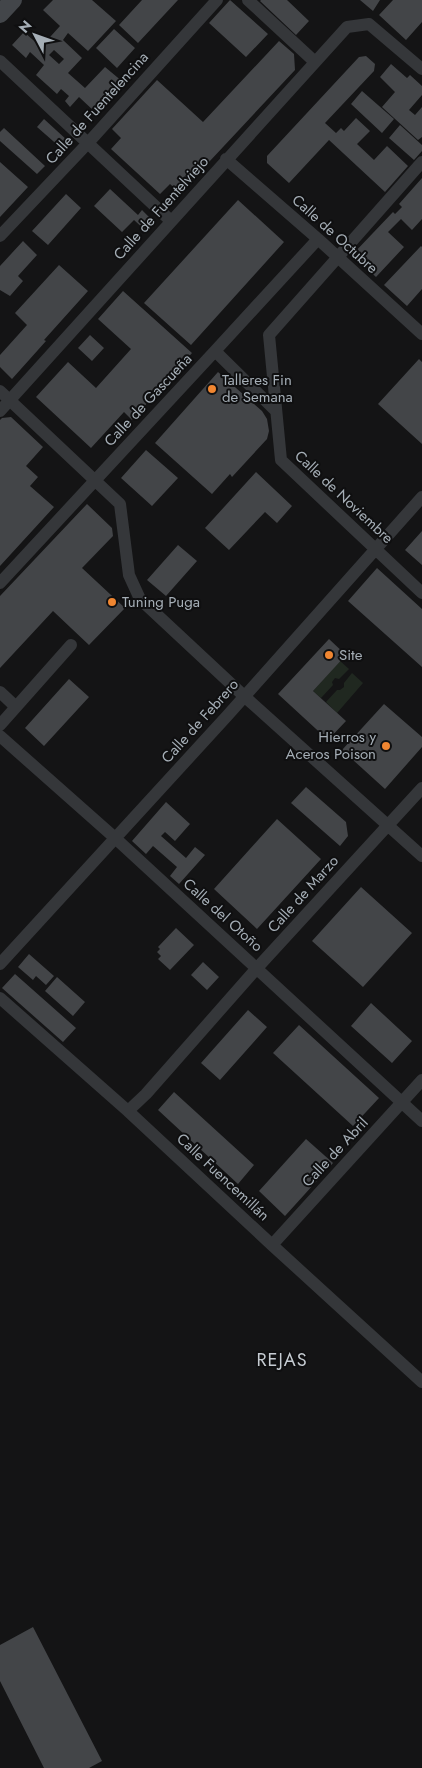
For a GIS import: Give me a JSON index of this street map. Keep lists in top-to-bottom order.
{
  "streets": {
    "street": [
      "Calle de Fuentelencina",
      "Calle de Fuentelviejo",
      "Calle de Octubre",
      "Calle de Gascueña",
      "Calle de Noviembre",
      "Calle de Febrero",
      "Calle de Marzo",
      "Calle del Otoño",
      "Calle de Abril",
      "Calle Fuencemillán"
    ]
  },
  "crossings": [
    ["Calle de Fuentelviejo", "Calle de Octubre"],
    ["Calle de Octubre", "Calle de Gascueña"],
    ["Calle de Octubre", "Calle de Noviembre"],
    ["Calle de Noviembre", "Calle de Febrero"],
    ["Calle de Febrero", "Calle del Otoño"],
    ["Calle de Marzo", "Calle del Otoño"],
    ["Calle de Marzo", "Calle Fuencemillán"],
    ["Calle del Otoño", "Calle de Abril"],
    ["Calle de Abril", "Calle Fuencemillán"]
  ],
  "districts": ["REJAS"],
  "places": [
    "Talleres Fin de Semana",
    "Tuning Puga",
    "Site",
    "Hierros y Aceros Poison"
  ],
  "north": "top left"
}
